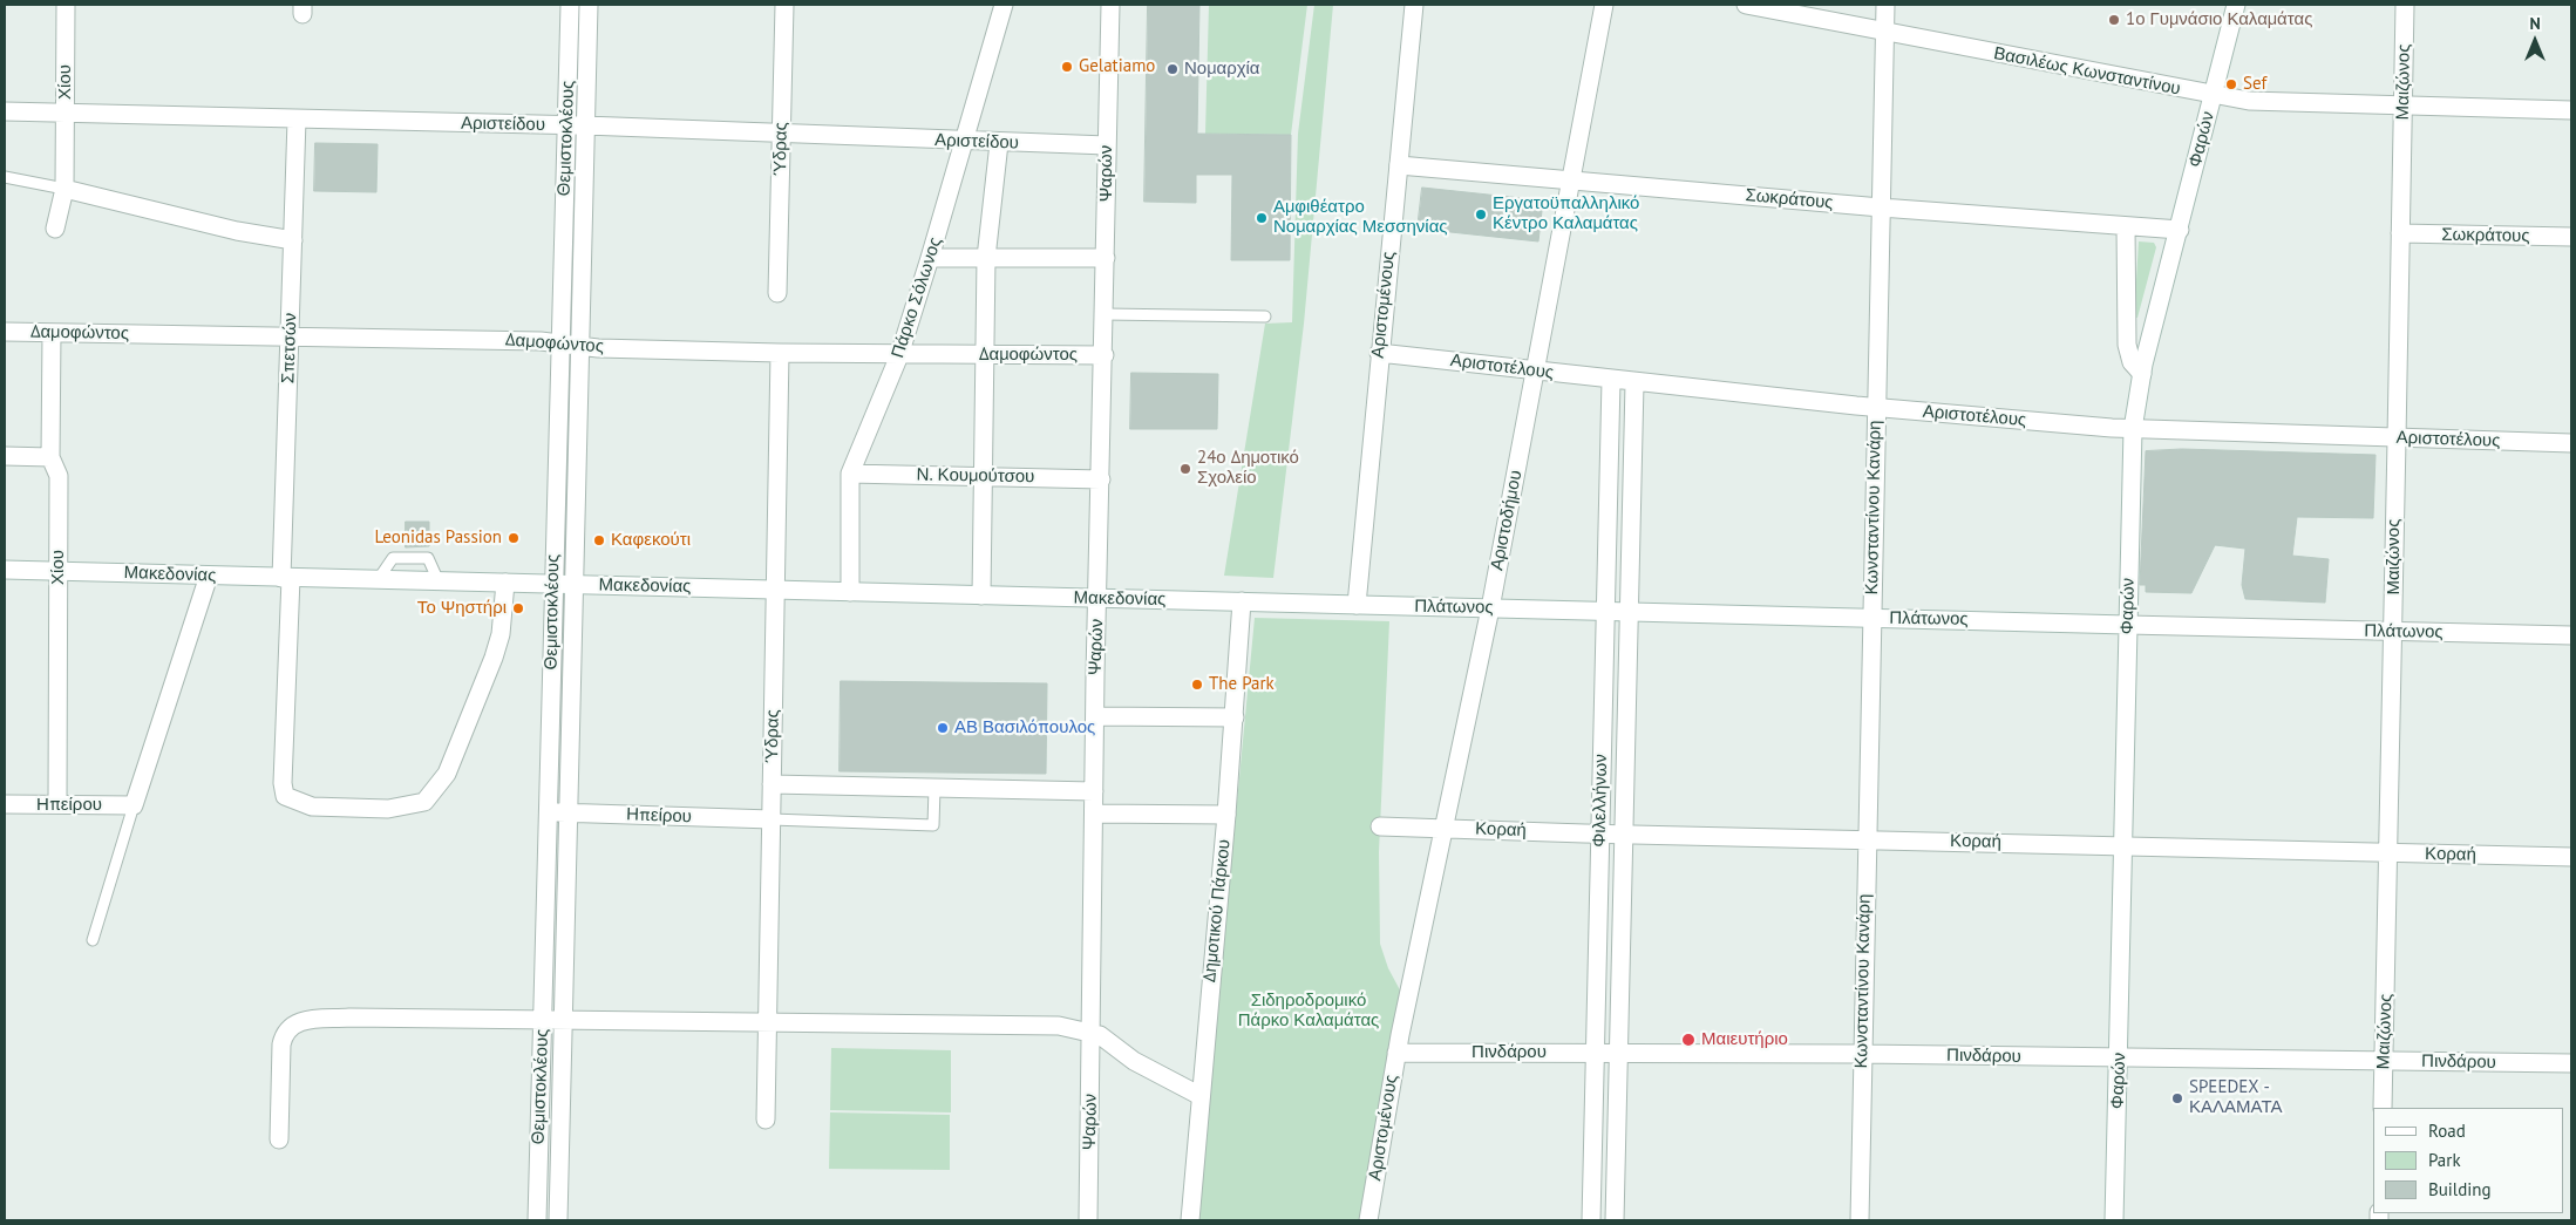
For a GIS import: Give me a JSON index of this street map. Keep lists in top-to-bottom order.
{
  "streets": {
    "street": [
      "Βασιλέως Κωνσταντίνου",
      "Χίου",
      "Μαιζώνος",
      "Αριστείδου",
      "Θεμιστοκλέους",
      "Φαρών",
      "Ύδρας",
      "Ψαρών",
      "Σωκράτους",
      "Πάρκο Σόλωνος",
      "Αριστομένους",
      "Δαμοφώντος",
      "Σπετσών",
      "Αριστοτέλους",
      "Ν. Κουμούτσου",
      "Κωνσταντίνου Κανάρη",
      "Αριστοδήμου",
      "Μακεδονίας",
      "Πλάτωνος",
      "Φιλελλήνων",
      "Ηπείρου",
      "Κοραή",
      "Δημοτικού Πάρκου",
      "Πινδάρου"
    ]
  },
  "crossings": [
    ["Βασιλέως Κωνσταντίνου", "Μαιζώνος"],
    ["Βασιλέως Κωνσταντίνου", "Φαρών"],
    ["Βασιλέως Κωνσταντίνου", "Κωνσταντίνου Κανάρη"],
    ["Χίου", "Αριστείδου"],
    ["Χίου", "Δαμοφώντος"],
    ["Χίου", "Μακεδονίας"],
    ["Χίου", "Ηπείρου"],
    ["Μαιζώνος", "Σωκράτους"],
    ["Μαιζώνος", "Αριστοτέλους"],
    ["Μαιζώνος", "Πλάτωνος"],
    ["Μαιζώνος", "Κοραή"],
    ["Μαιζώνος", "Πινδάρου"],
    ["Αριστείδου", "Θεμιστοκλέους"],
    ["Αριστείδου", "Ύδρας"],
    ["Αριστείδου", "Ψαρών"],
    ["Αριστείδου", "Πάρκο Σόλωνος"],
    ["Αριστείδου", "Σπετσών"],
    ["Θεμιστοκλέους", "Δαμοφώντος"],
    ["Θεμιστοκλέους", "Μακεδονίας"],
    ["Θεμιστοκλέους", "Ηπείρου"],
    ["Φαρών", "Σωκράτους"],
    ["Φαρών", "Αριστοτέλους"],
    ["Φαρών", "Πλάτωνος"],
    ["Φαρών", "Κοραή"],
    ["Φαρών", "Πινδάρου"],
    ["Ύδρας", "Δαμοφώντος"],
    ["Ύδρας", "Μακεδονίας"],
    ["Ύδρας", "Ηπείρου"],
    ["Ψαρών", "Δαμοφώντος"],
    ["Ψαρών", "Ν. Κουμούτσου"],
    ["Ψαρών", "Μακεδονίας"],
    ["Σωκράτους", "Αριστομένους"],
    ["Σωκράτους", "Κωνσταντίνου Κανάρη"],
    ["Σωκράτους", "Αριστοδήμου"],
    ["Πάρκο Σόλωνος", "Δαμοφώντος"],
    ["Πάρκο Σόλωνος", "Ν. Κουμούτσου"],
    ["Πάρκο Σόλωνος", "Μακεδονίας"],
    ["Αριστομένους", "Αριστοτέλους"],
    ["Αριστομένους", "Αριστοδήμου"],
    ["Αριστομένους", "Πλάτωνος"],
    ["Αριστομένους", "Πινδάρου"],
    ["Δαμοφώντος", "Σπετσών"],
    ["Σπετσών", "Μακεδονίας"],
    ["Αριστοτέλους", "Κωνσταντίνου Κανάρη"],
    ["Αριστοτέλους", "Αριστοδήμου"],
    ["Αριστοτέλους", "Φιλελλήνων"],
    ["Κωνσταντίνου Κανάρη", "Πλάτωνος"],
    ["Κωνσταντίνου Κανάρη", "Κοραή"],
    ["Κωνσταντίνου Κανάρη", "Πινδάρου"],
    ["Αριστοδήμου", "Πλάτωνος"],
    ["Αριστοδήμου", "Κοραή"],
    ["Αριστοδήμου", "Πινδάρου"],
    ["Μακεδονίας", "Πλάτωνος"],
    ["Μακεδονίας", "Δημοτικού Πάρκου"],
    ["Πλάτωνος", "Φιλελλήνων"],
    ["Φιλελλήνων", "Κοραή"],
    ["Φιλελλήνων", "Πινδάρου"]
  ],
  "parks": ["Σιδηροδρομικό Πάρκο Καλαμάτας"],
  "places": [
    "1ο Γυμνάσιο Καλαμάτας",
    "Gelatiamo",
    "Νομαρχία",
    "Sef",
    "Εργατοϋπαλληλικό Κέντρο Καλαμάτας",
    "Αμφιθέατρο Νομαρχίας Μεσσηνίας",
    "24ο Δημοτικό Σχολείο",
    "Leonidas Passion",
    "Καφεκούτι",
    "Το Ψηστήρι",
    "The Park",
    "ΑΒ Βασιλόπουλος",
    "Μαιευτήριο",
    "SPEEDEX - ΚΑΛΑΜΑΤΑ"
  ],
  "legend": ["Road", "Park", "Building"],
  "north": "top"
}
